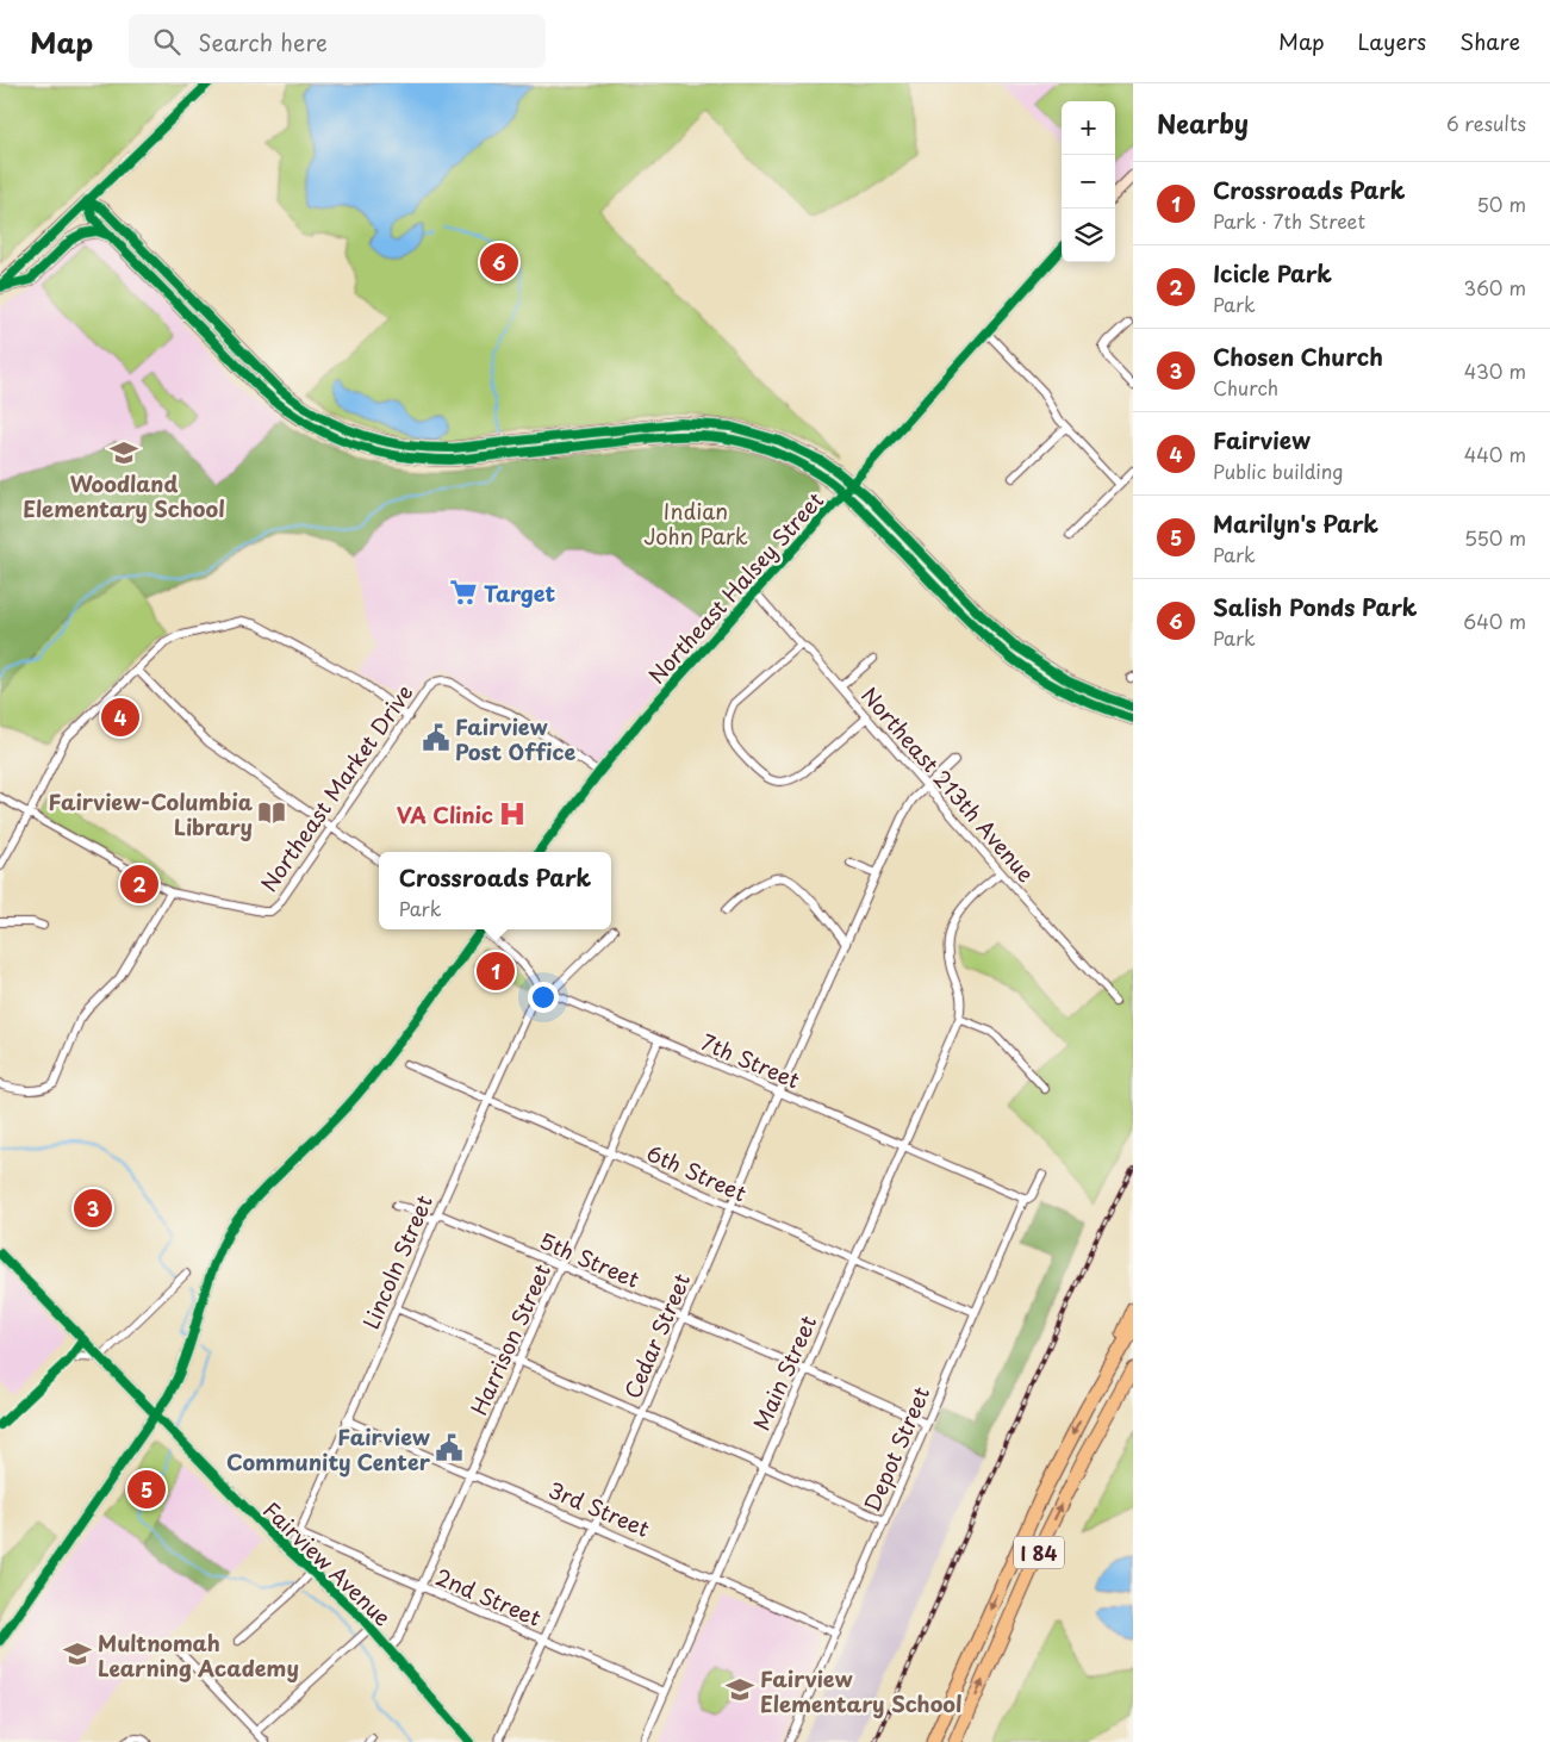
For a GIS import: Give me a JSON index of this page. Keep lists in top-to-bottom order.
{
  "streets": {
    "highway": ["I 84"],
    "main road": ["Northeast Halsey Street", "Fairview Avenue"],
    "street": [
      "Northeast 213th Avenue",
      "Northeast Market Drive",
      "7th Street",
      "6th Street",
      "5th Street",
      "Lincoln Street",
      "Cedar Street",
      "Harrison Street",
      "Main Street",
      "Depot Street",
      "3rd Street",
      "2nd Street"
    ]
  },
  "crossings": [
    ["Northeast Halsey Street", "Northeast 213th Avenue"],
    ["Northeast Halsey Street", "Northeast Market Drive"],
    ["Northeast 213th Avenue", "Cedar Street"],
    ["7th Street", "Lincoln Street"],
    ["7th Street", "Cedar Street"],
    ["7th Street", "Harrison Street"],
    ["7th Street", "Main Street"],
    ["7th Street", "Depot Street"],
    ["6th Street", "Lincoln Street"],
    ["6th Street", "Cedar Street"],
    ["6th Street", "Harrison Street"],
    ["6th Street", "Main Street"],
    ["6th Street", "Depot Street"],
    ["5th Street", "Lincoln Street"],
    ["5th Street", "Cedar Street"],
    ["5th Street", "Harrison Street"],
    ["5th Street", "Main Street"],
    ["5th Street", "Depot Street"],
    ["Lincoln Street", "3rd Street"],
    ["Lincoln Street", "Fairview Avenue"],
    ["Lincoln Street", "2nd Street"],
    ["Cedar Street", "3rd Street"],
    ["Cedar Street", "2nd Street"],
    ["Harrison Street", "3rd Street"],
    ["Harrison Street", "Fairview Avenue"],
    ["Harrison Street", "2nd Street"],
    ["Main Street", "3rd Street"],
    ["Main Street", "2nd Street"],
    ["Depot Street", "3rd Street"]
  ],
  "parks": ["Indian John Park"],
  "places": {
    "school or university": ["Woodland Elementary School", "Multnomah Learning Academy", "Fairview Elementary School"],
    "supermarket": ["Target"],
    "public building": ["Fairview Post Office", "Fairview Community Center"],
    "library": ["Fairview-Columbia Library"],
    "hospital": ["VA Clinic"]
  },
  "page": {
    "header": "Map",
    "search": "Search here",
    "nav": ["Map", "Layers", "Share"],
    "heading": ["Nearby", "6 results"],
    "map_buttons": ["+", "−"],
    "list": [
      {
        "mark": "1",
        "name": "Crossroads Park",
        "note": "Park · 7th Street",
        "value": "50 m"
      },
      {
        "mark": "2",
        "name": "Icicle Park",
        "note": "Park",
        "value": "360 m"
      },
      {
        "mark": "3",
        "name": "Chosen Church",
        "note": "Church",
        "value": "430 m"
      },
      {
        "mark": "4",
        "name": "Fairview",
        "note": "Public building",
        "value": "440 m"
      },
      {
        "mark": "5",
        "name": "Marilyn's Park",
        "note": "Park",
        "value": "550 m"
      },
      {
        "mark": "6",
        "name": "Salish Ponds Park",
        "note": "Park",
        "value": "640 m"
      }
    ],
    "pins": [
      "6",
      "4",
      "2",
      "1",
      "3",
      "5"
    ],
    "popup": ["Crossroads Park", "Park"]
  }
}
